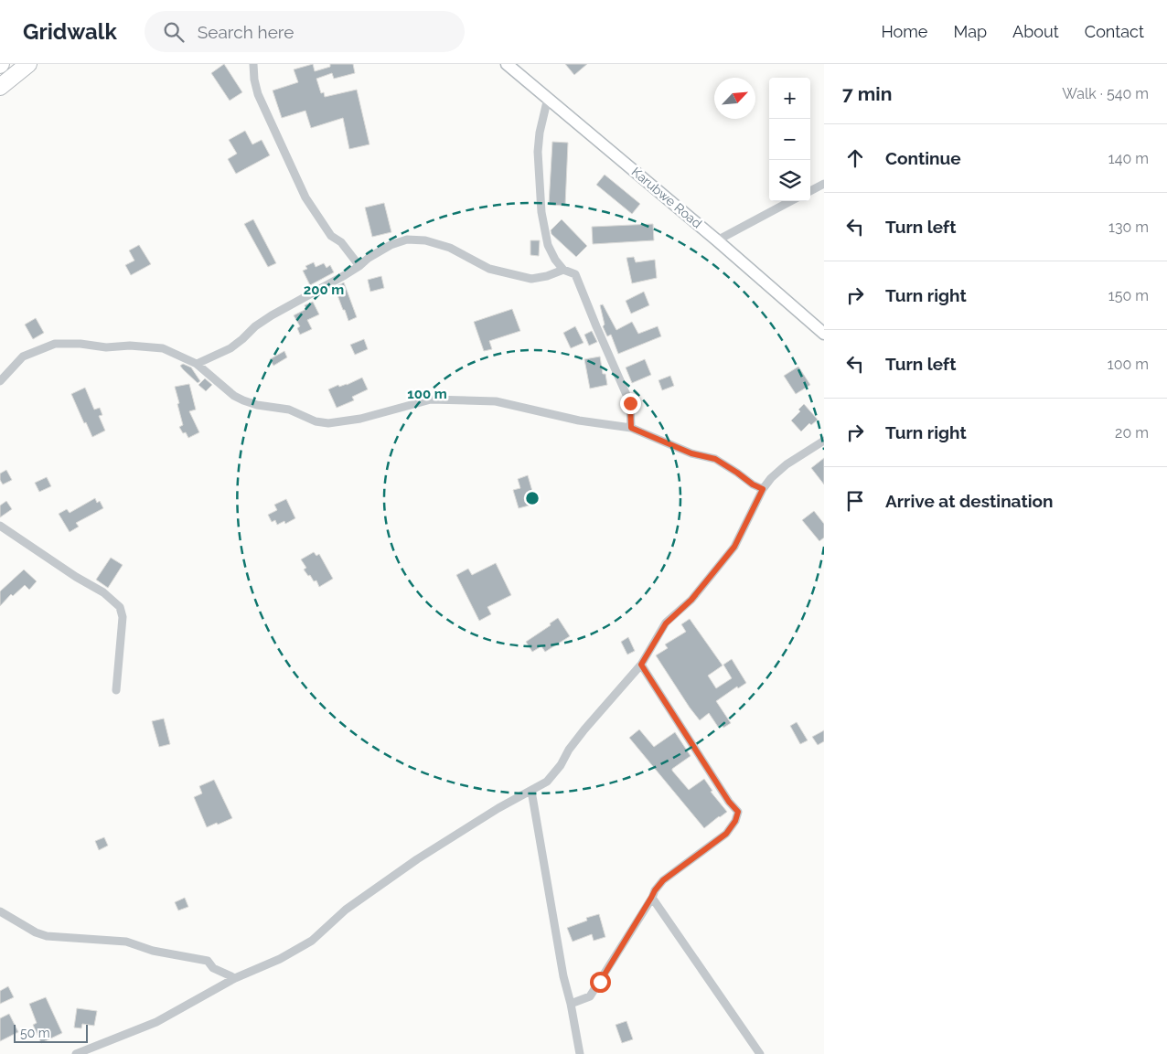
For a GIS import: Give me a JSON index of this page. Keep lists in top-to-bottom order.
{
  "streets": {
    "street": ["Karubwe Road"]
  },
  "scale_bar": "50 m",
  "north": "top right",
  "page": {
    "header": "Gridwalk",
    "search": "Search here",
    "nav": [
      "Home",
      "Map",
      "About",
      "Contact"
    ],
    "heading": ["7 min", "Walk · 540 m"],
    "map_buttons": ["+", "−"],
    "list": [
      ["Continue", "140 m"],
      ["Turn left", "130 m"],
      ["Turn right", "150 m"],
      ["Turn left", "100 m"],
      ["Turn right", "20 m"],
      "Arrive at destination"
    ],
    "scale": "50 m"
  },
  "rings": ["200 m", "100 m"]
}
